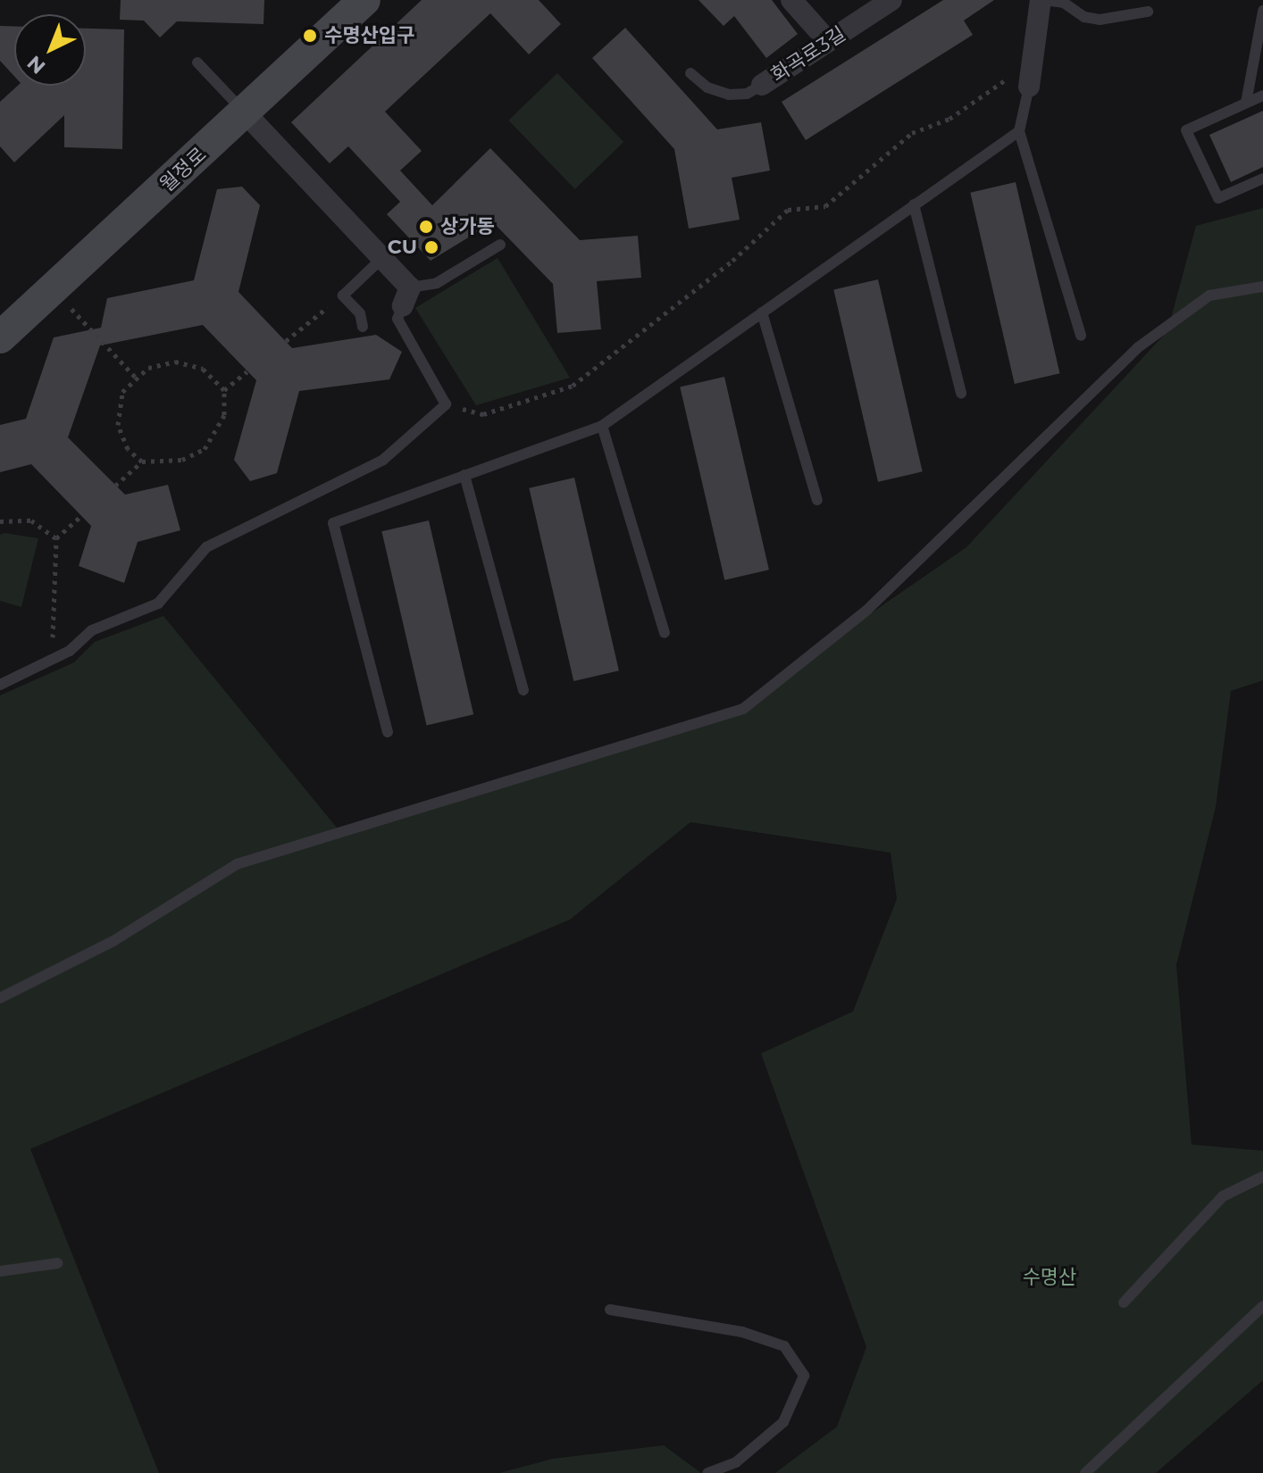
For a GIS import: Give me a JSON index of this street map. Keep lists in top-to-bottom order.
{
  "streets": {
    "street": ["화곡로3길", "월정로"]
  },
  "parks": ["수명산"],
  "places": ["수명산입구", "상가동", "CU"],
  "north": "bottom left"
}
